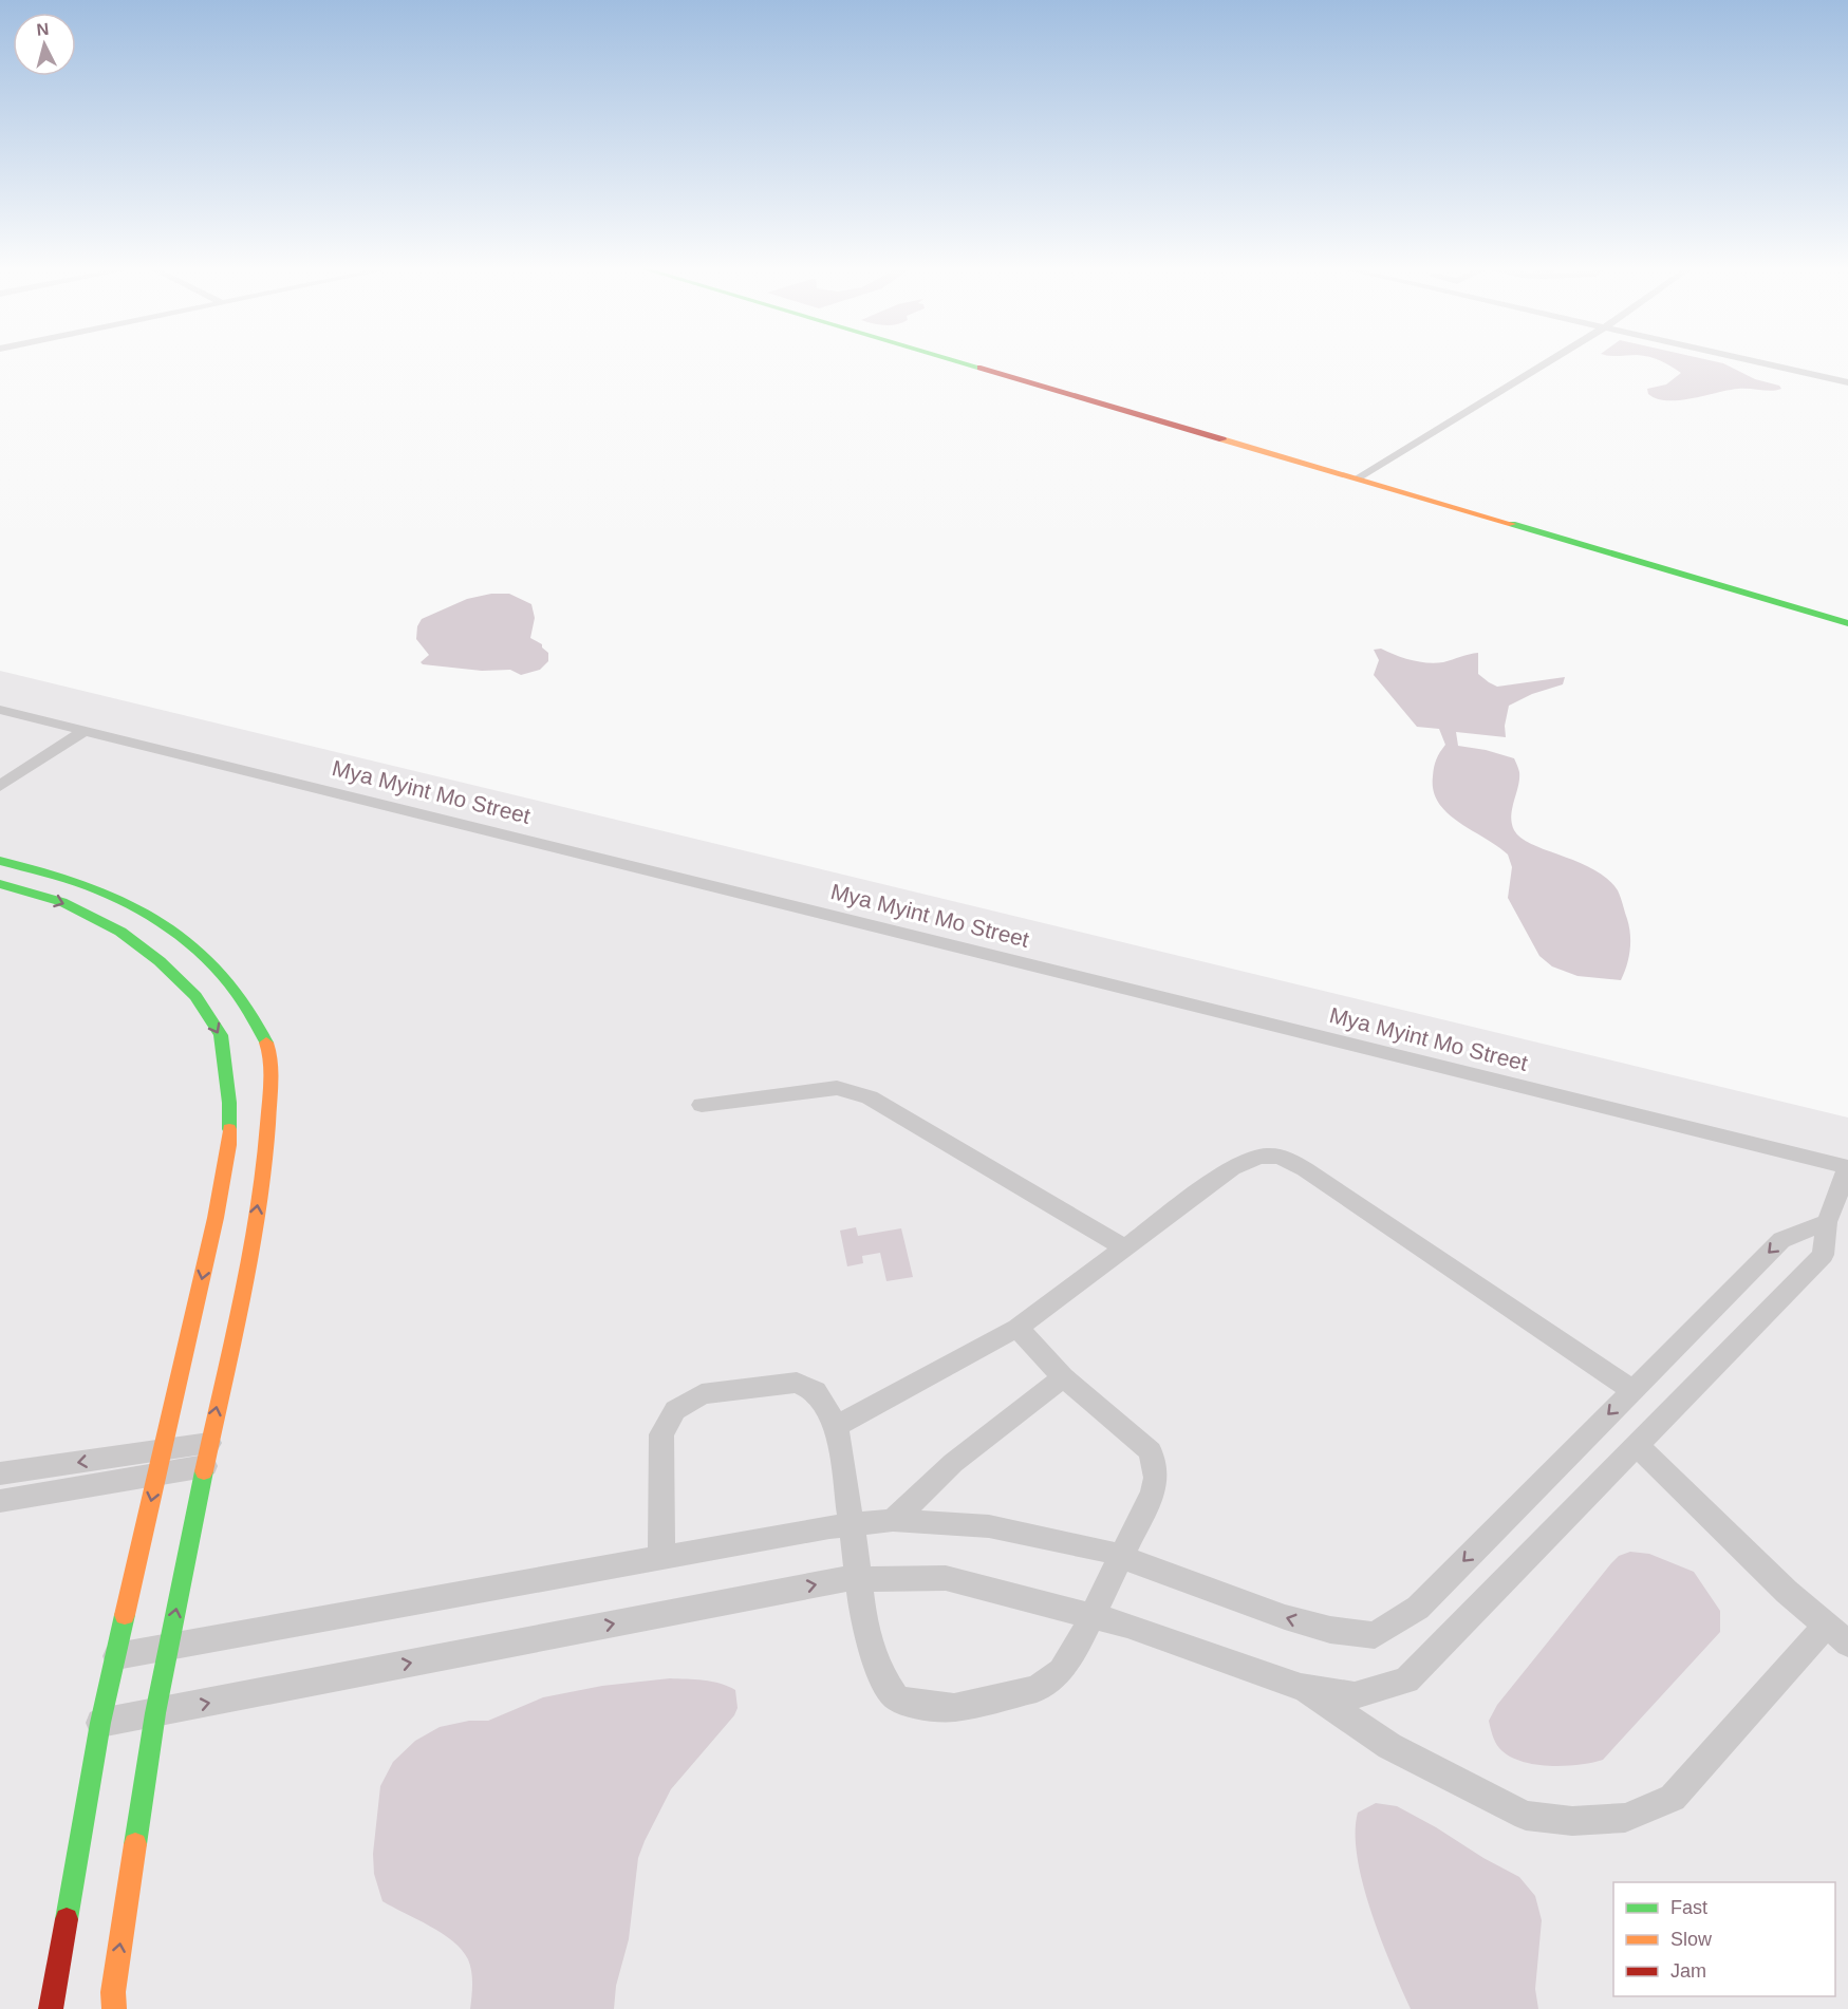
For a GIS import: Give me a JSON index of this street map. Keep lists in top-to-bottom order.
{
  "streets": {
    "street": ["Mya Myint Mo Street"]
  },
  "legend": ["Fast", "Slow", "Jam"],
  "north": "top"
}
